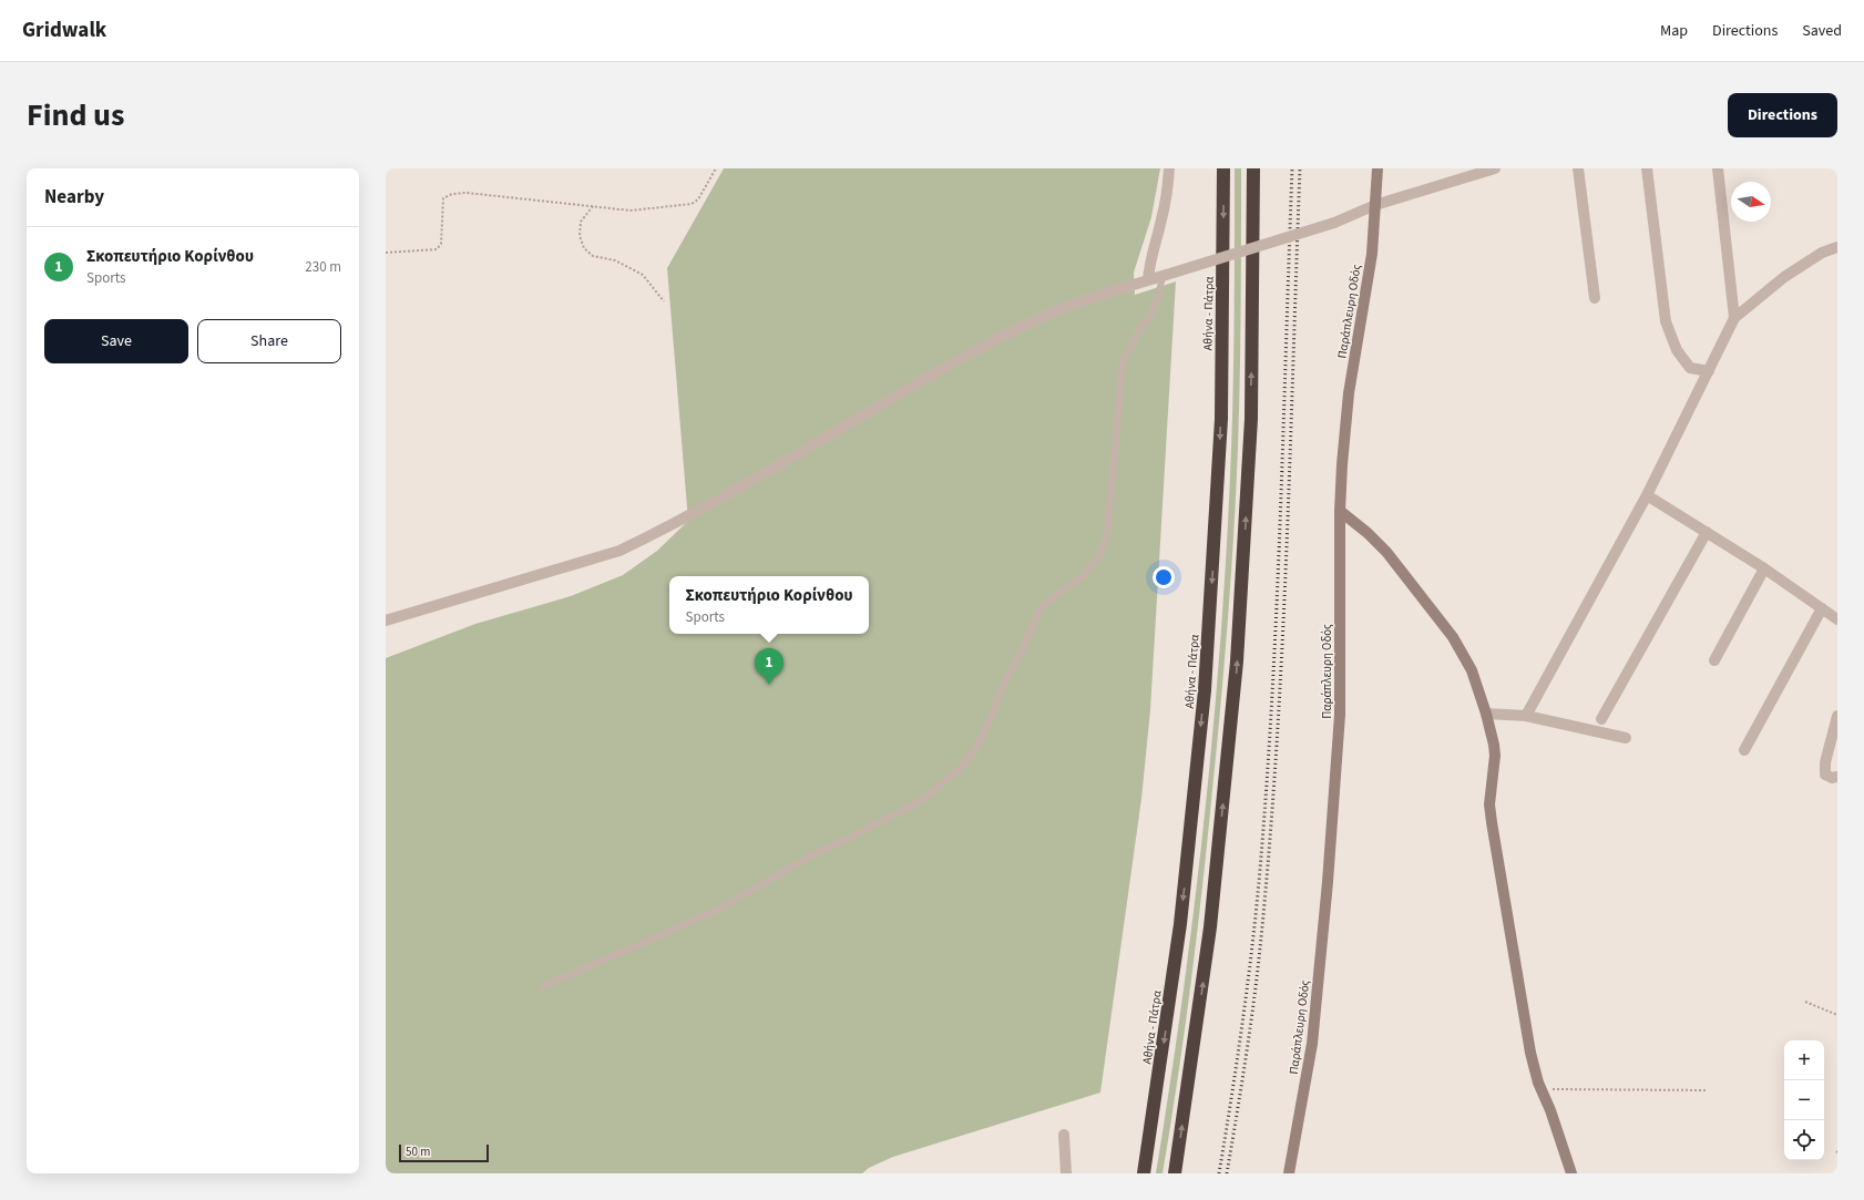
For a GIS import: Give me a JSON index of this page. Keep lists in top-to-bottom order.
{
  "streets": {
    "highway": ["Αθήνα - Πάτρα"],
    "street": ["Παράπλευρη Οδός"]
  },
  "scale_bar": "50 m",
  "north": "right",
  "page": {
    "header": "Gridwalk",
    "nav": ["Map", "Directions", "Saved"],
    "title": "Find us",
    "buttons": [
      "Directions",
      ["Save", "Share"]
    ],
    "heading": "Nearby",
    "list": [
      {
        "mark": "1",
        "name": "Σκοπευτήριο Κορίνθου",
        "note": "Sports",
        "value": "230 m"
      }
    ],
    "popup": ["Σκοπευτήριο Κορίνθου", "Sports"],
    "pins": "1",
    "map_buttons": ["+", "−"],
    "scale": "50 m"
  }
}
